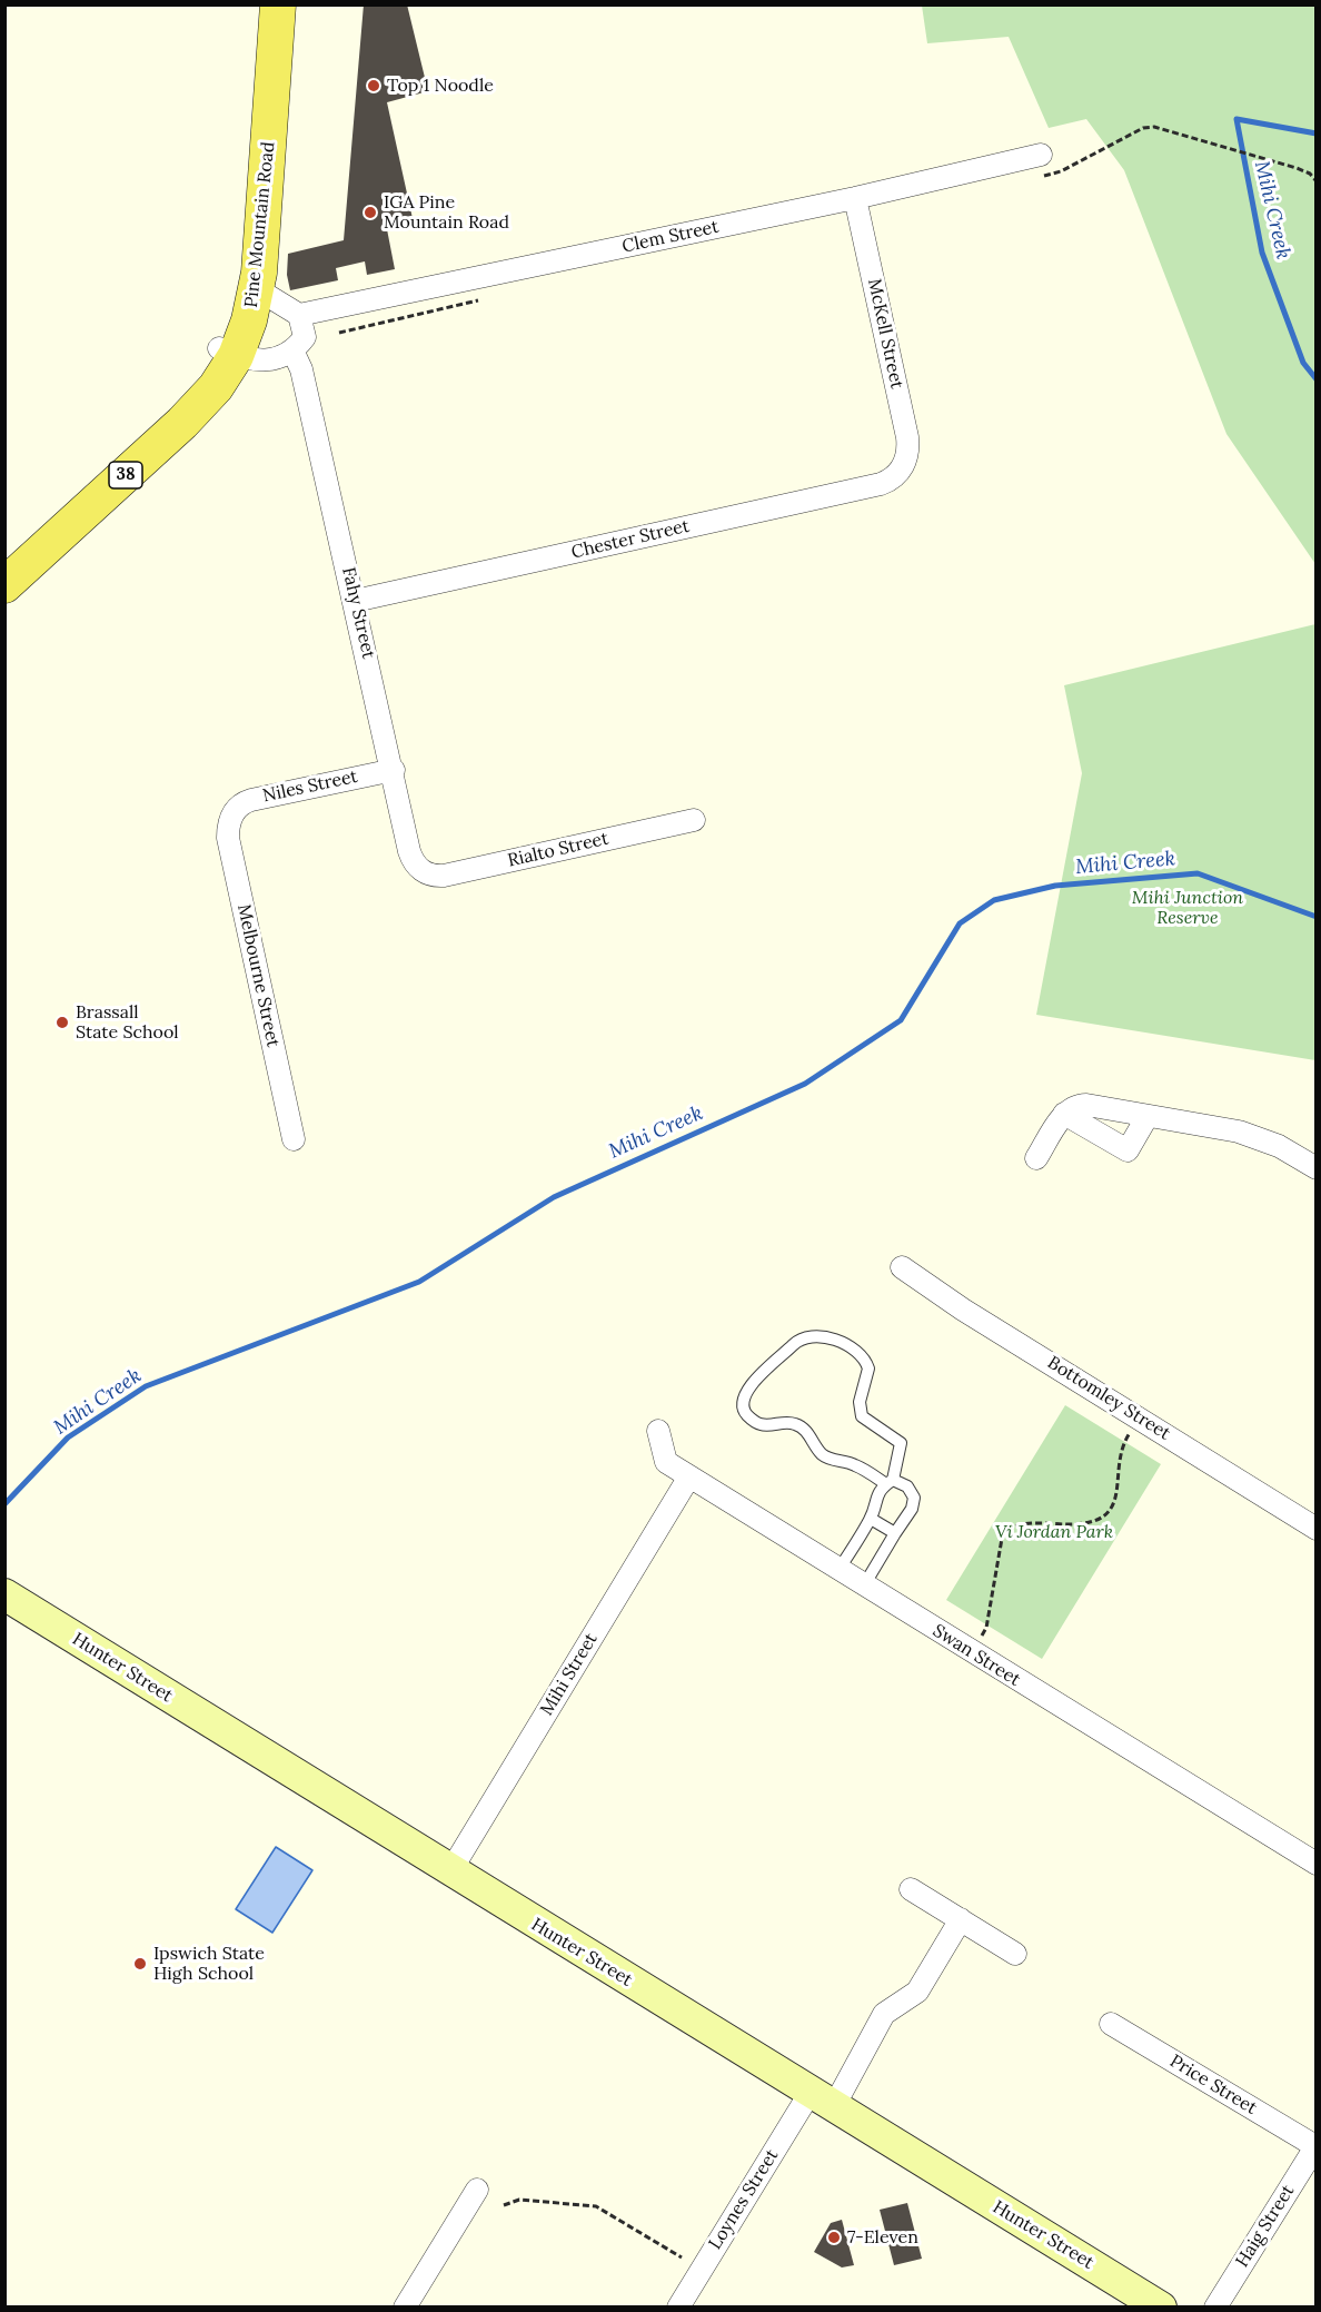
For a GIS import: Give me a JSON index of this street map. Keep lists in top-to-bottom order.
{
  "streets": {
    "main road": ["Pine Mountain Road", "38", "Hunter Street"],
    "street": [
      "Clem Street",
      "McKell Street",
      "Chester Street",
      "Fahy Street",
      "Niles Street",
      "Rialto Street",
      "Melbourne Street",
      "Bottomley Street",
      "Swan Street",
      "Mihi Street",
      "Price Street",
      "Loynes Street",
      "Haig Street"
    ]
  },
  "crossings": [
    ["Pine Mountain Road", "Clem Street"],
    ["Pine Mountain Road", "Fahy Street"],
    ["Clem Street", "McKell Street"],
    ["Clem Street", "Fahy Street"],
    ["McKell Street", "Chester Street"],
    ["Chester Street", "Fahy Street"],
    ["Fahy Street", "Niles Street"],
    ["Fahy Street", "Rialto Street"],
    ["Niles Street", "Melbourne Street"],
    ["Swan Street", "Mihi Street"],
    ["Hunter Street", "Mihi Street"],
    ["Hunter Street", "Loynes Street"],
    ["Price Street", "Haig Street"]
  ],
  "water": ["Mihi Creek"],
  "parks": ["Mihi Junction Reserve", "Vi Jordan Park"],
  "places": [
    "Top 1 Noodle",
    "IGA Pine Mountain Road",
    "Brassall State School",
    "Ipswich State High School",
    "7-Eleven"
  ]
}
